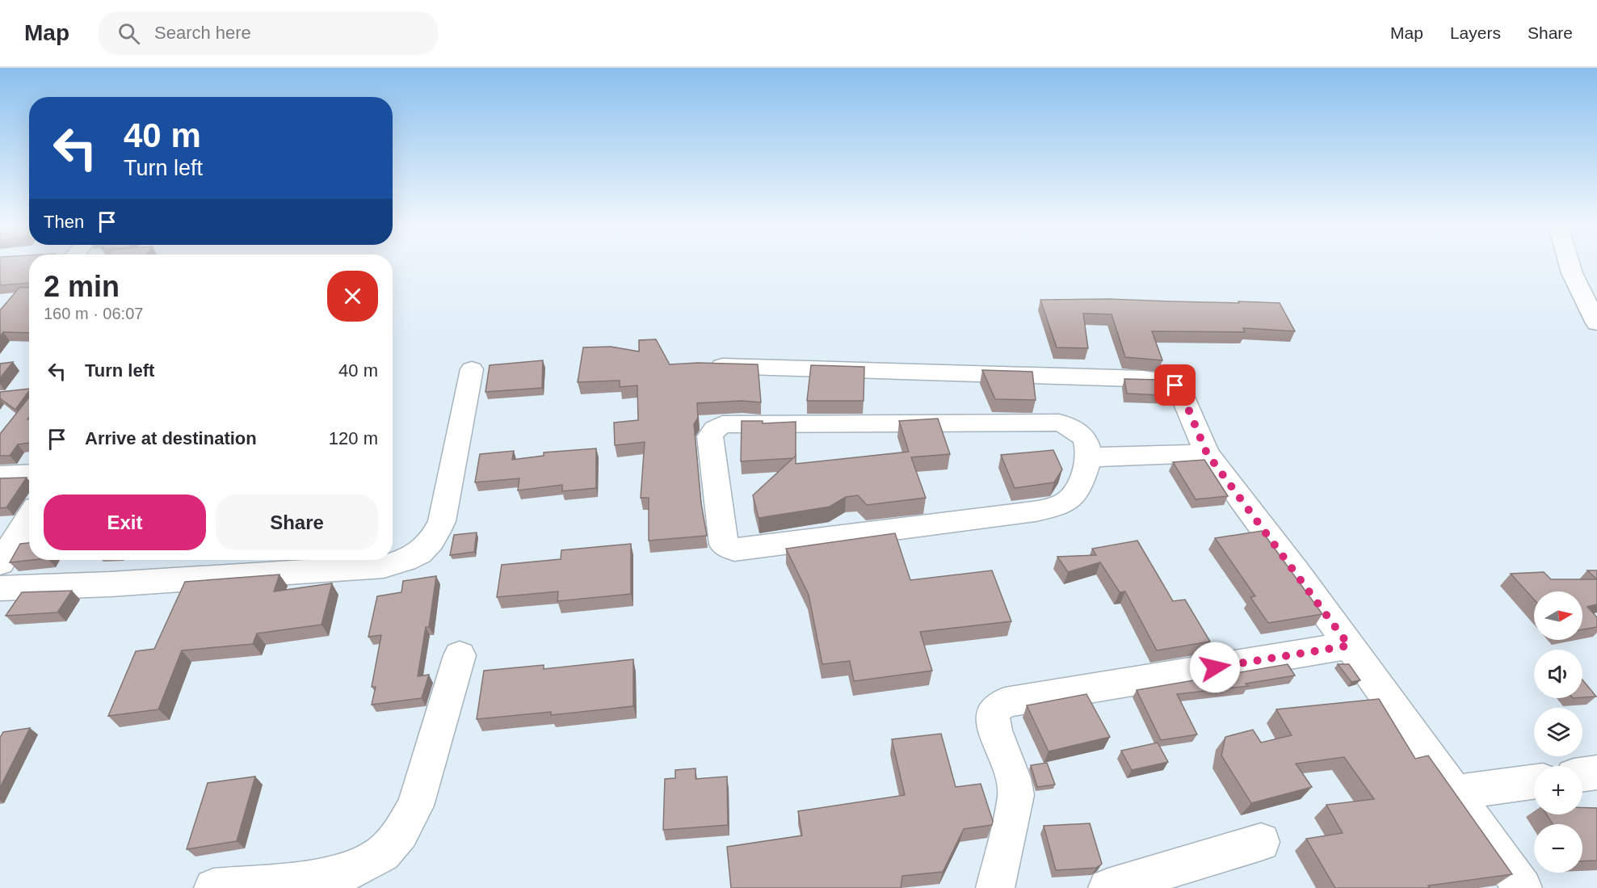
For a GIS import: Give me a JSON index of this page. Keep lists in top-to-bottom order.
{
  "north": "right",
  "page": {
    "header": "Map",
    "search": "Search here",
    "nav": ["Map", "Layers", "Share"],
    "turn": ["40 m", "Turn left"],
    "then": "Then",
    "heading": ["2 min", "160 m · 06:07"],
    "list": [
      {
        "name": "Turn left",
        "value": "40 m"
      },
      {
        "name": "Arrive at destination",
        "value": "120 m"
      }
    ],
    "buttons": ["Exit", "Share"],
    "map_buttons": ["+", "−"]
  }
}
